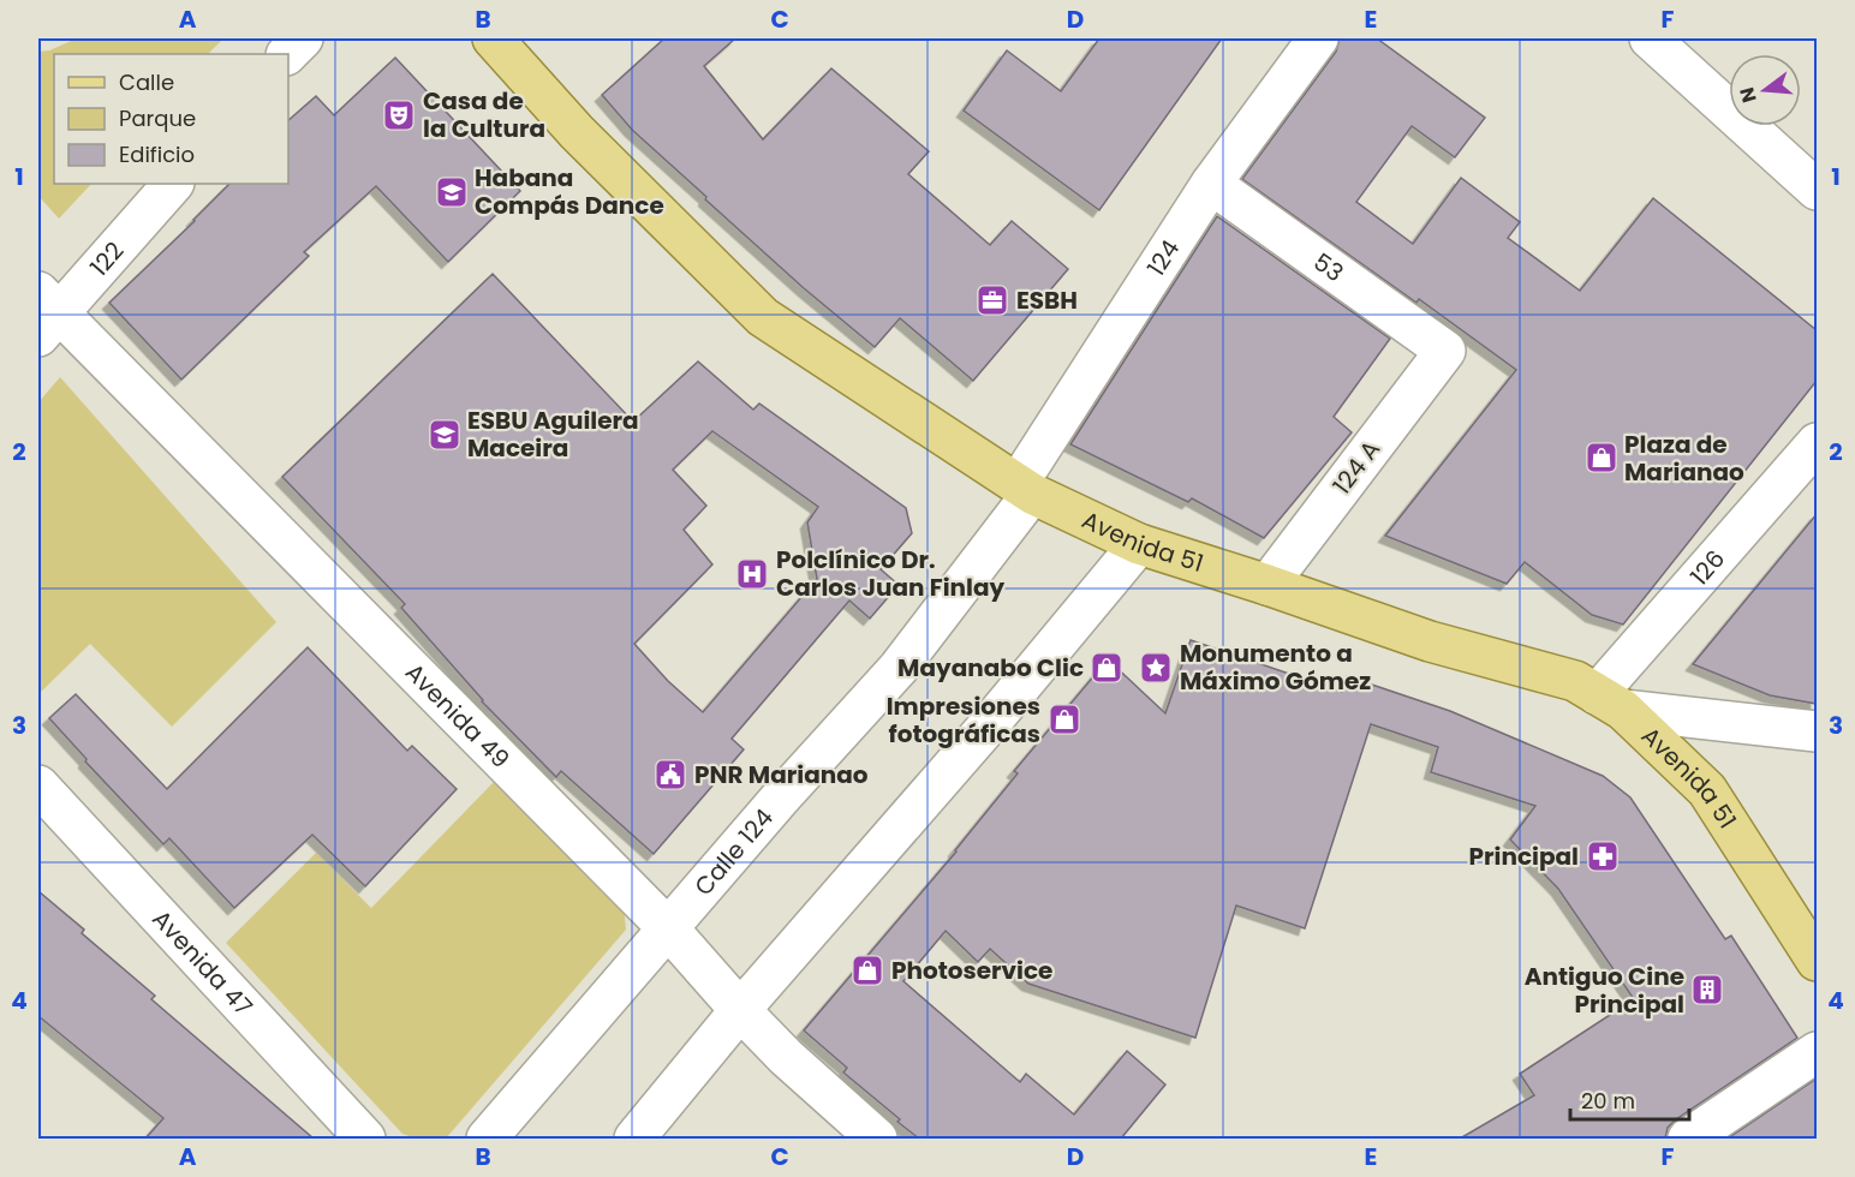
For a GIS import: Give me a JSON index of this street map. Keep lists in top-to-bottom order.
{
  "streets": {
    "main road": ["Avenida 51"],
    "street": [
      "124",
      "122",
      "53",
      "124 A",
      "126",
      "Avenida 49",
      "Calle 124",
      "Avenida 47"
    ]
  },
  "crossings": [
    ["124", "53"],
    ["124", "Avenida 51"],
    ["124", "Calle 124"],
    ["122", "Avenida 49"],
    ["53", "124 A"],
    ["124 A", "Avenida 51"],
    ["Avenida 51", "126"],
    ["Avenida 51", "Calle 124"],
    ["Avenida 49", "Calle 124"]
  ],
  "places": {
    "theatre": ["Casa de la Cultura"],
    "school or university": ["Habana Compás Dance", "ESBU Aguilera Maceira"],
    "office": ["ESBH"],
    "shop": [
      "Plaza de Marianao",
      "Mayanabo Clic",
      "Impresiones fotográficas",
      "Photoservice"
    ],
    "hospital": ["Polclínico Dr. Carlos Juan Finlay"],
    "place": ["Monumento a Máximo Gómez"],
    "public building": ["PNR Marianao"],
    "pharmacy": ["Principal"],
    "building": ["Antiguo Cine Principal"]
  },
  "legend": ["Calle", "Parque", "Edificio"],
  "scale_bar": "20 m",
  "north": "left",
  "grid": {
    "columns": [
      "A",
      "B",
      "C",
      "D",
      "E",
      "F"
    ],
    "rows": [
      "1",
      "2",
      "3",
      "4"
    ]
  }
}
